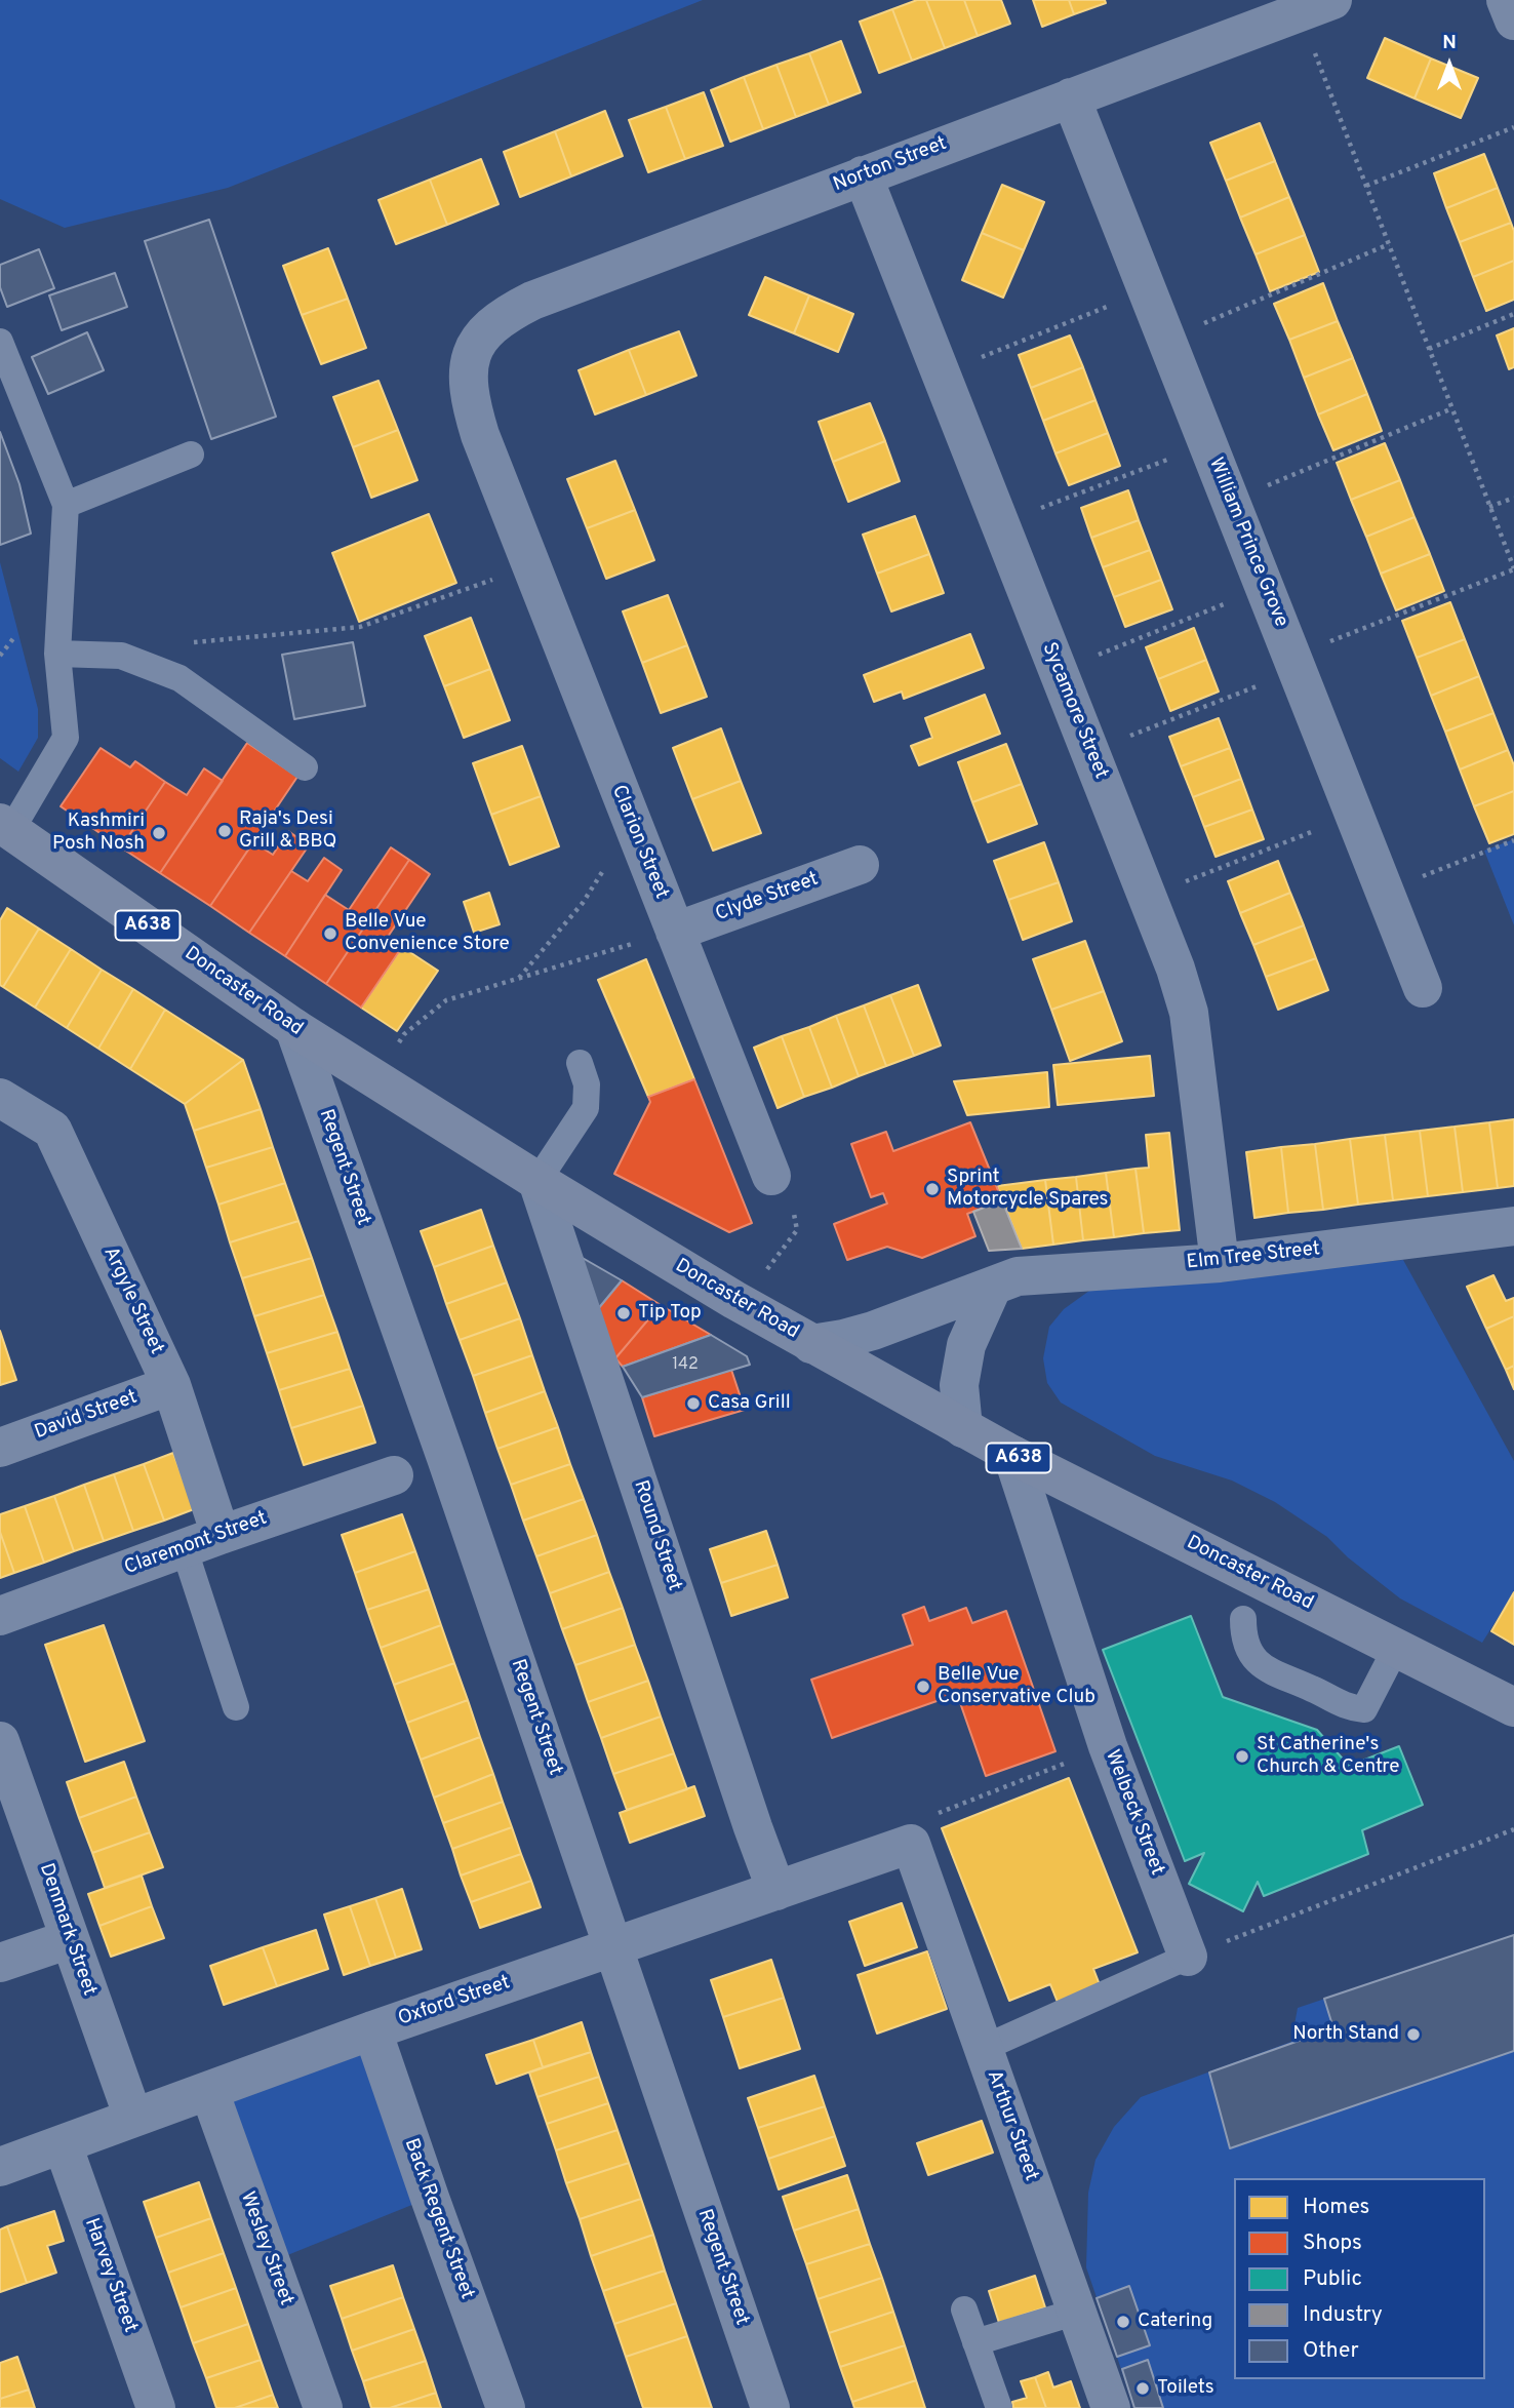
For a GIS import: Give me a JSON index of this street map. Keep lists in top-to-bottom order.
{
  "streets": {
    "highway": ["A638", "Doncaster Road"],
    "street": [
      "Norton Street",
      "William Prince Grove",
      "Sycamore Street",
      "Clarion Street",
      "Clyde Street",
      "Regent Street",
      "Elm Tree Street",
      "Argyle Street",
      "David Street",
      "Round Street",
      "Claremont Street",
      "Welbeck Street",
      "Denmark Street",
      "Oxford Street",
      "Arthur Street",
      "Back Regent Street",
      "Wesley Street",
      "Harvey Street"
    ]
  },
  "crossings": [
    ["Norton Street", "William Prince Grove"],
    ["Norton Street", "Sycamore Street"],
    ["Norton Street", "Clarion Street"],
    ["Sycamore Street", "Elm Tree Street"],
    ["Clarion Street", "Clyde Street"],
    ["Doncaster Road", "Regent Street"],
    ["Doncaster Road", "Elm Tree Street"],
    ["Doncaster Road", "Round Street"],
    ["Doncaster Road", "Welbeck Street"],
    ["Regent Street", "Oxford Street"],
    ["Argyle Street", "David Street"],
    ["Argyle Street", "Claremont Street"],
    ["Round Street", "Oxford Street"],
    ["Denmark Street", "Oxford Street"],
    ["Oxford Street", "Arthur Street"],
    ["Oxford Street", "Back Regent Street"],
    ["Oxford Street", "Wesley Street"],
    ["Oxford Street", "Harvey Street"]
  ],
  "places": [
    "Raja's Desi Grill & BBQ",
    "Kashmiri Posh Nosh",
    "Belle Vue Convenience Store",
    "Sprint Motorcycle Spares",
    "Tip Top",
    "Casa Grill",
    "Belle Vue Conservative Club",
    "St Catherine's Church & Centre",
    "North Stand",
    "Catering",
    "Toilets"
  ],
  "house_numbers": ["142"],
  "legend": [
    "Homes",
    "Shops",
    "Public",
    "Industry",
    "Other"
  ],
  "north": "top"
}
